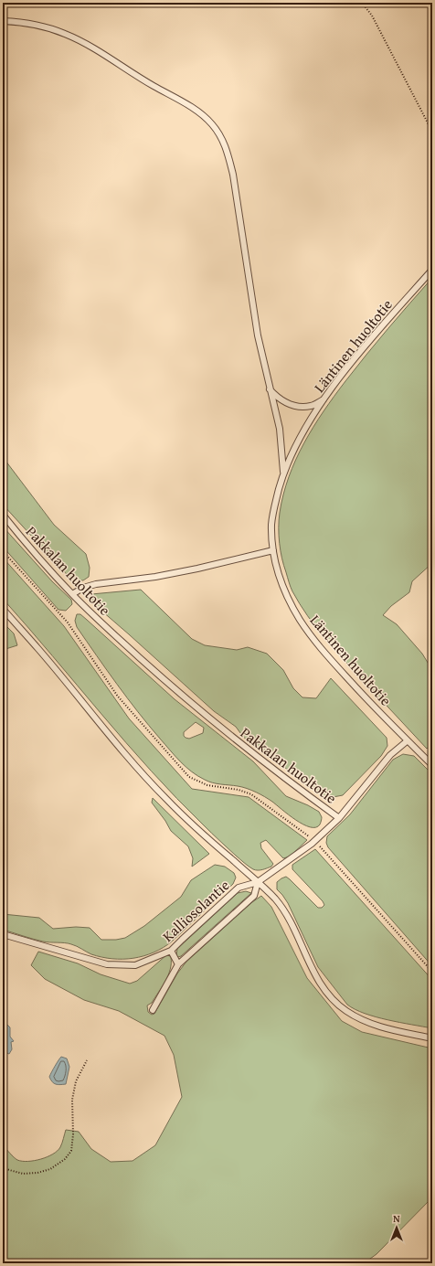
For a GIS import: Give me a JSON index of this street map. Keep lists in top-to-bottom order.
{
  "streets": {
    "lane": ["Läntinen huoltotie", "Pakkalan huoltotie", "Kalliosolantie"]
  },
  "crossings": [
    ["Pakkalan huoltotie", "Kalliosolantie"]
  ],
  "north": "top"
}
